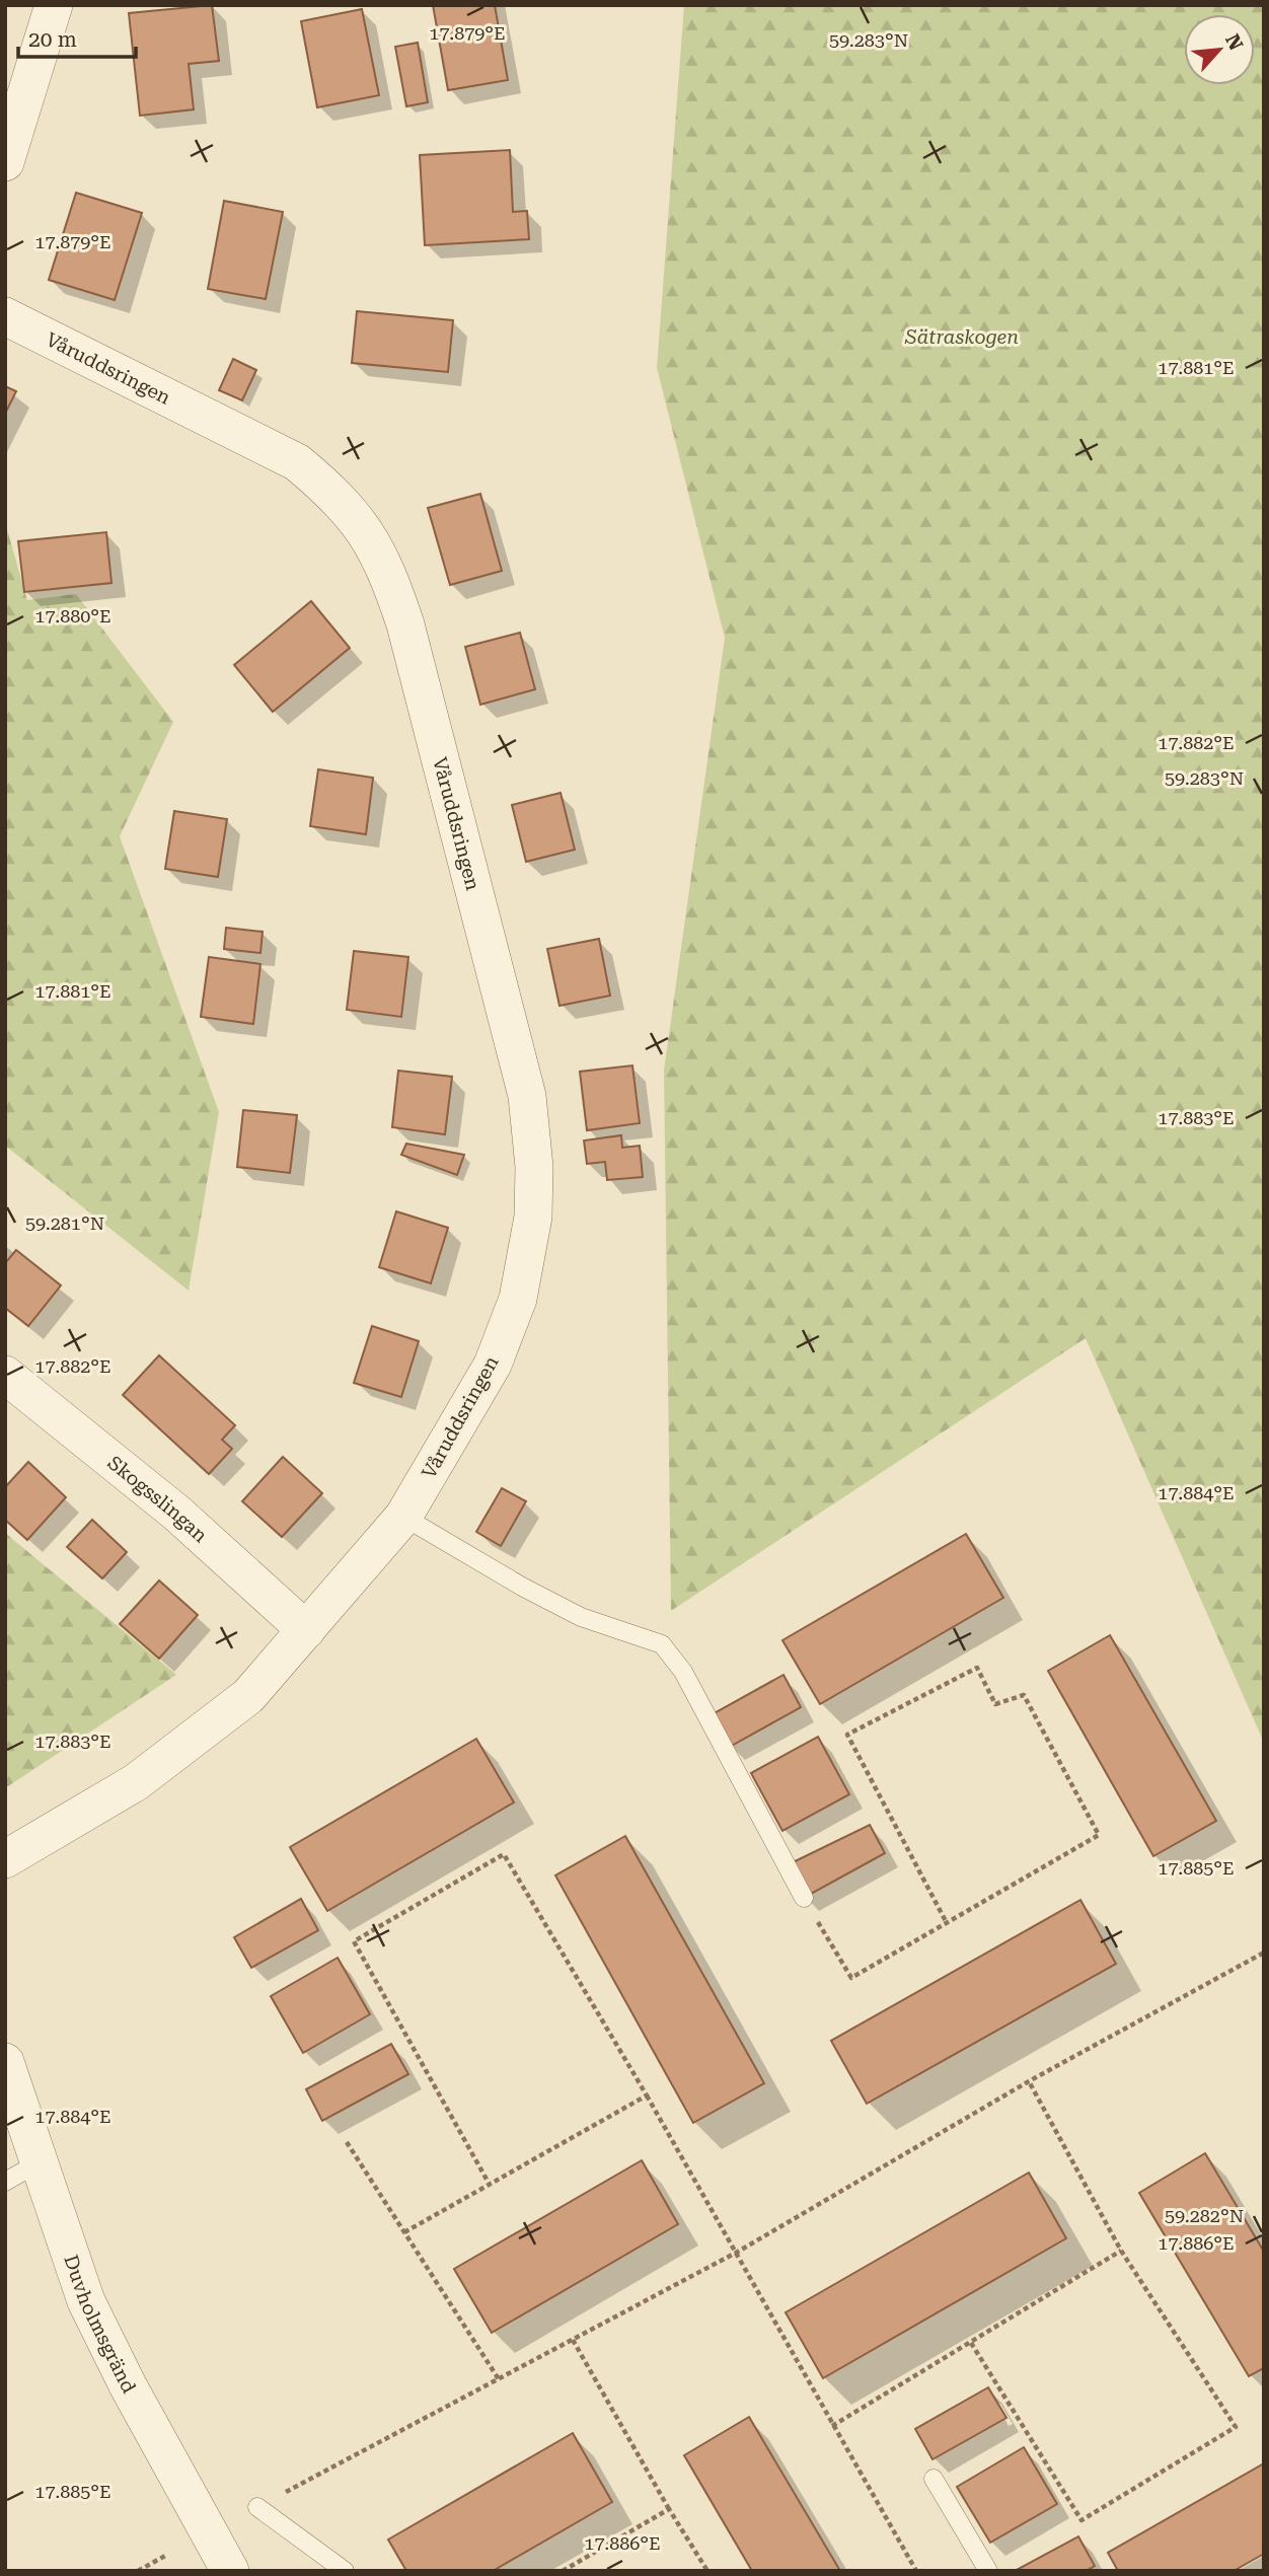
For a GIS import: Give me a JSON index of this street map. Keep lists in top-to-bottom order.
{
  "streets": {
    "street": ["Våruddsringen", "Skogsslingan", "Duvholmsgränd"]
  },
  "crossings": [
    ["Våruddsringen", "Skogsslingan"]
  ],
  "parks": ["Sätraskogen"],
  "scale_bar": "20 m",
  "north": "top right",
  "coordinates": [
    "17.879°E",
    "59.283°N",
    "17.881°E",
    "17.880°E",
    "17.882°E",
    "17.883°E",
    "59.281°N",
    "17.884°E",
    "17.885°E",
    "59.282°N",
    "17.886°E"
  ]
}
